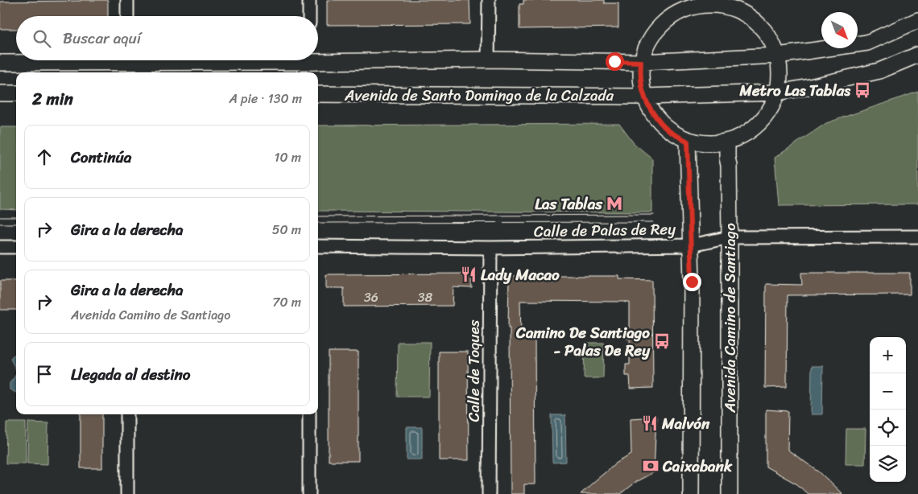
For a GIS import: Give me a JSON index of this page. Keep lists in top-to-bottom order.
{
  "streets": {
    "street": [
      "Avenida de Santo Domingo de la Calzada",
      "Calle de Palas de Rey",
      "Avenida Camino de Santiago",
      "Calle de Toques"
    ]
  },
  "crossings": [
    ["Calle de Palas de Rey", "Avenida Camino de Santiago"],
    ["Calle de Palas de Rey", "Calle de Toques"]
  ],
  "places": {
    "bus stop": ["Metro Las Tablas", "Camino De Santiago - Palas De Rey"],
    "metro station": ["Las Tablas"],
    "restaurant": ["Lady Macao", "Malvón"],
    "bank": ["Caixabank"]
  },
  "house_numbers": ["36", "38"],
  "north": "bottom right",
  "page": {
    "search": "Buscar aquí",
    "heading": ["2 min", "A pie · 130 m"],
    "list": [
      ["Continúa", "10 m"],
      ["Gira a la derecha", "50 m"],
      ["Gira a la derecha", "Avenida Camino de Santiago", "70 m"],
      "Llegada al destino"
    ],
    "map_buttons": ["+", "−"]
  }
}
